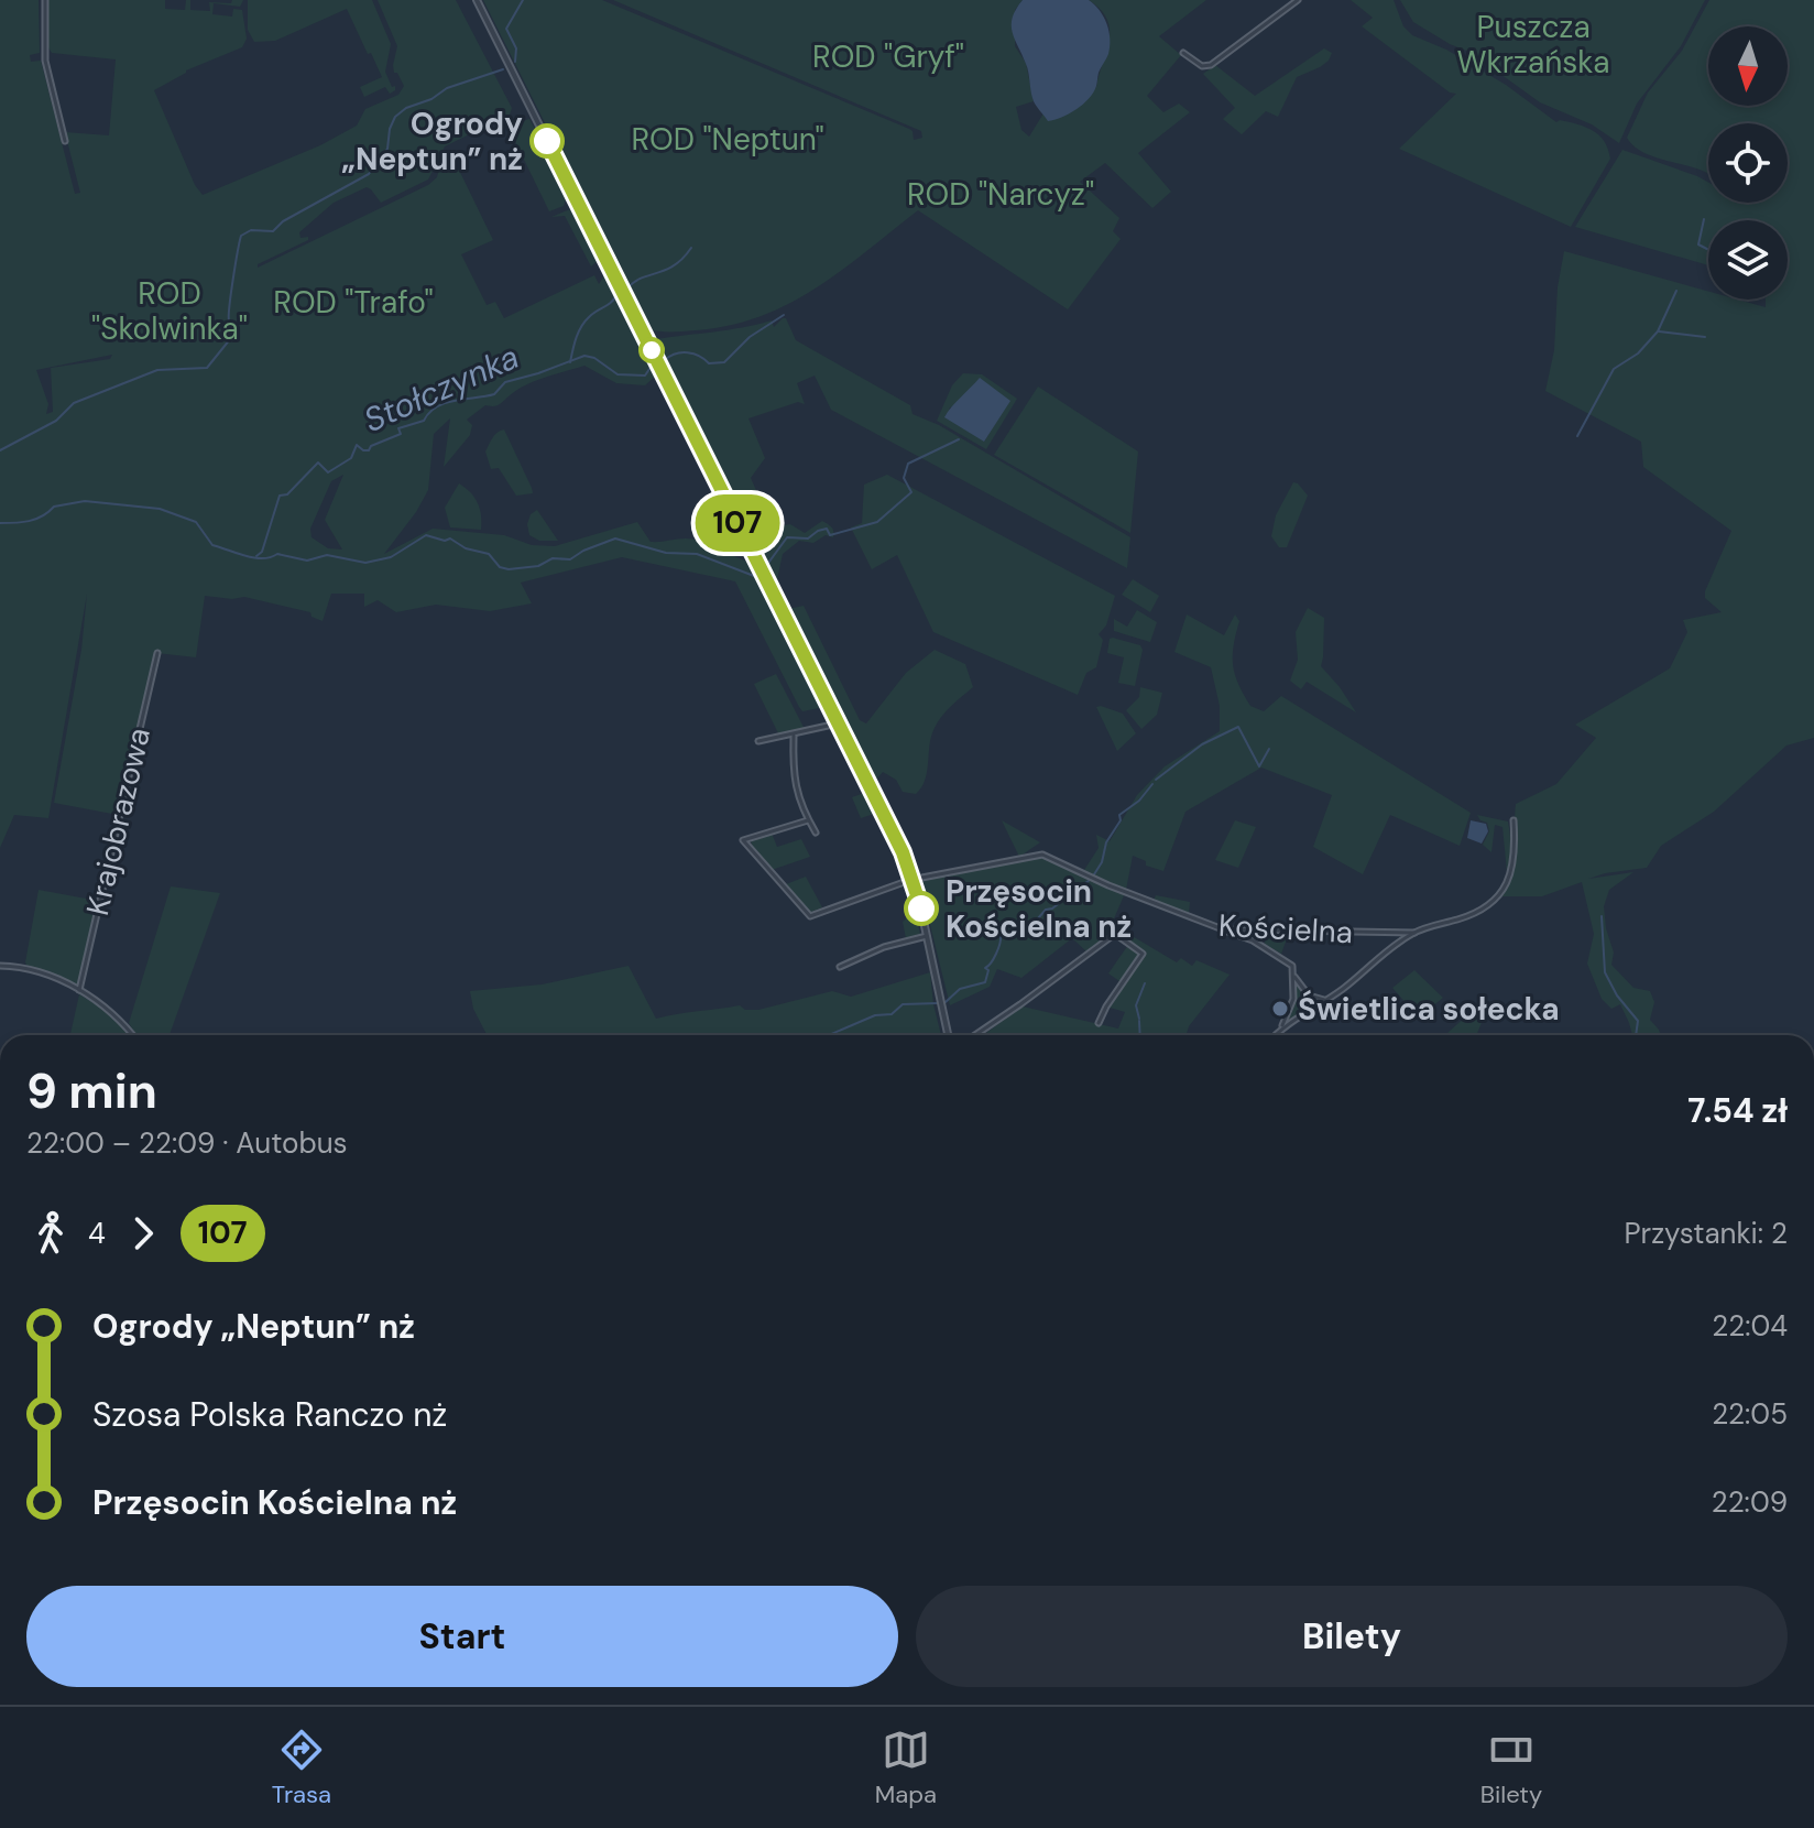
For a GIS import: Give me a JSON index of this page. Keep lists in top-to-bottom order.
{
  "streets": {
    "street": ["Krajobrazowa", "Kościelna"]
  },
  "water": ["Stołczynka"],
  "parks": [
    "Puszcza Wkrzańska",
    "ROD \"Gryf\"",
    "ROD \"Neptun\"",
    "ROD \"Narcyz\"",
    "ROD \"Skolwinka\"",
    "ROD \"Trafo\""
  ],
  "places": ["Ogrody „Neptun” nż", "Przęsocin Kościelna nż", "Świetlica sołecka"],
  "lines": ["bus line 107"],
  "north": "bottom",
  "page": {
    "on_map": "107",
    "heading": ["9 min", "22:00 – 22:09 · Autobus", "7.54 zł"],
    "legs": ["4", "107", "Przystanki: 2"],
    "list": [
      {
        "name": "Ogrody „Neptun” nż",
        "value": "22:04"
      },
      {
        "name": "Szosa Polska Ranczo nż",
        "value": "22:05"
      },
      {
        "name": "Przęsocin Kościelna nż",
        "value": "22:09"
      }
    ],
    "buttons": ["Start", "Bilety"],
    "tabs": ["Trasa", "Mapa", "Bilety"]
  }
}
